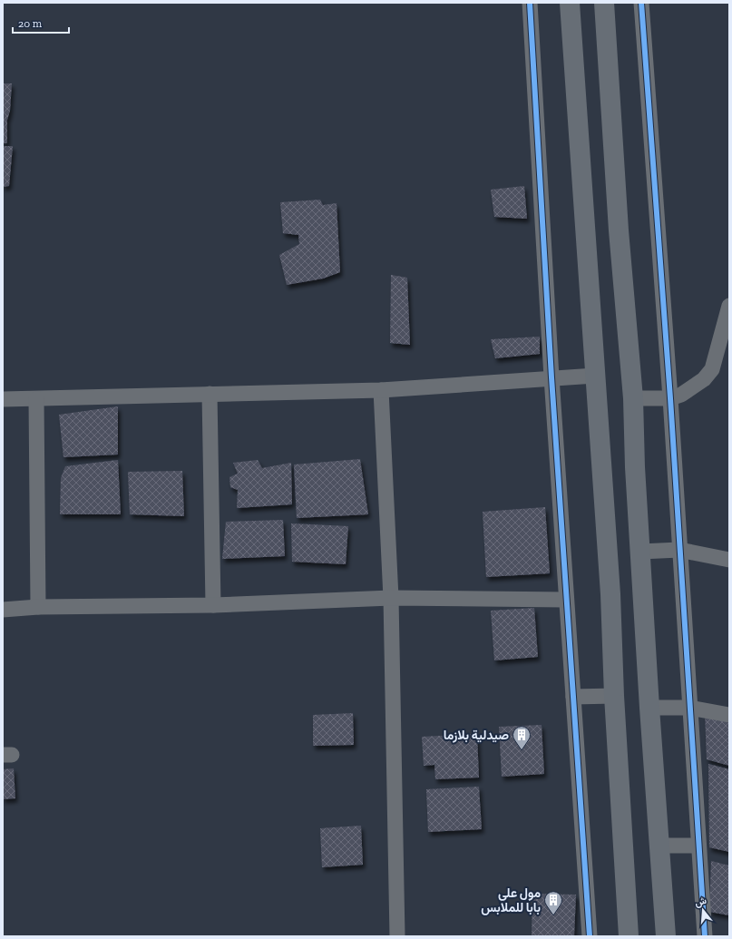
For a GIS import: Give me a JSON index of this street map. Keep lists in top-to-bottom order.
{
  "places": {
    "building": ["صيدلية بلازما", "مول علي بابا للملابس"]
  },
  "scale_bar": "20 m",
  "north": "top"
}
